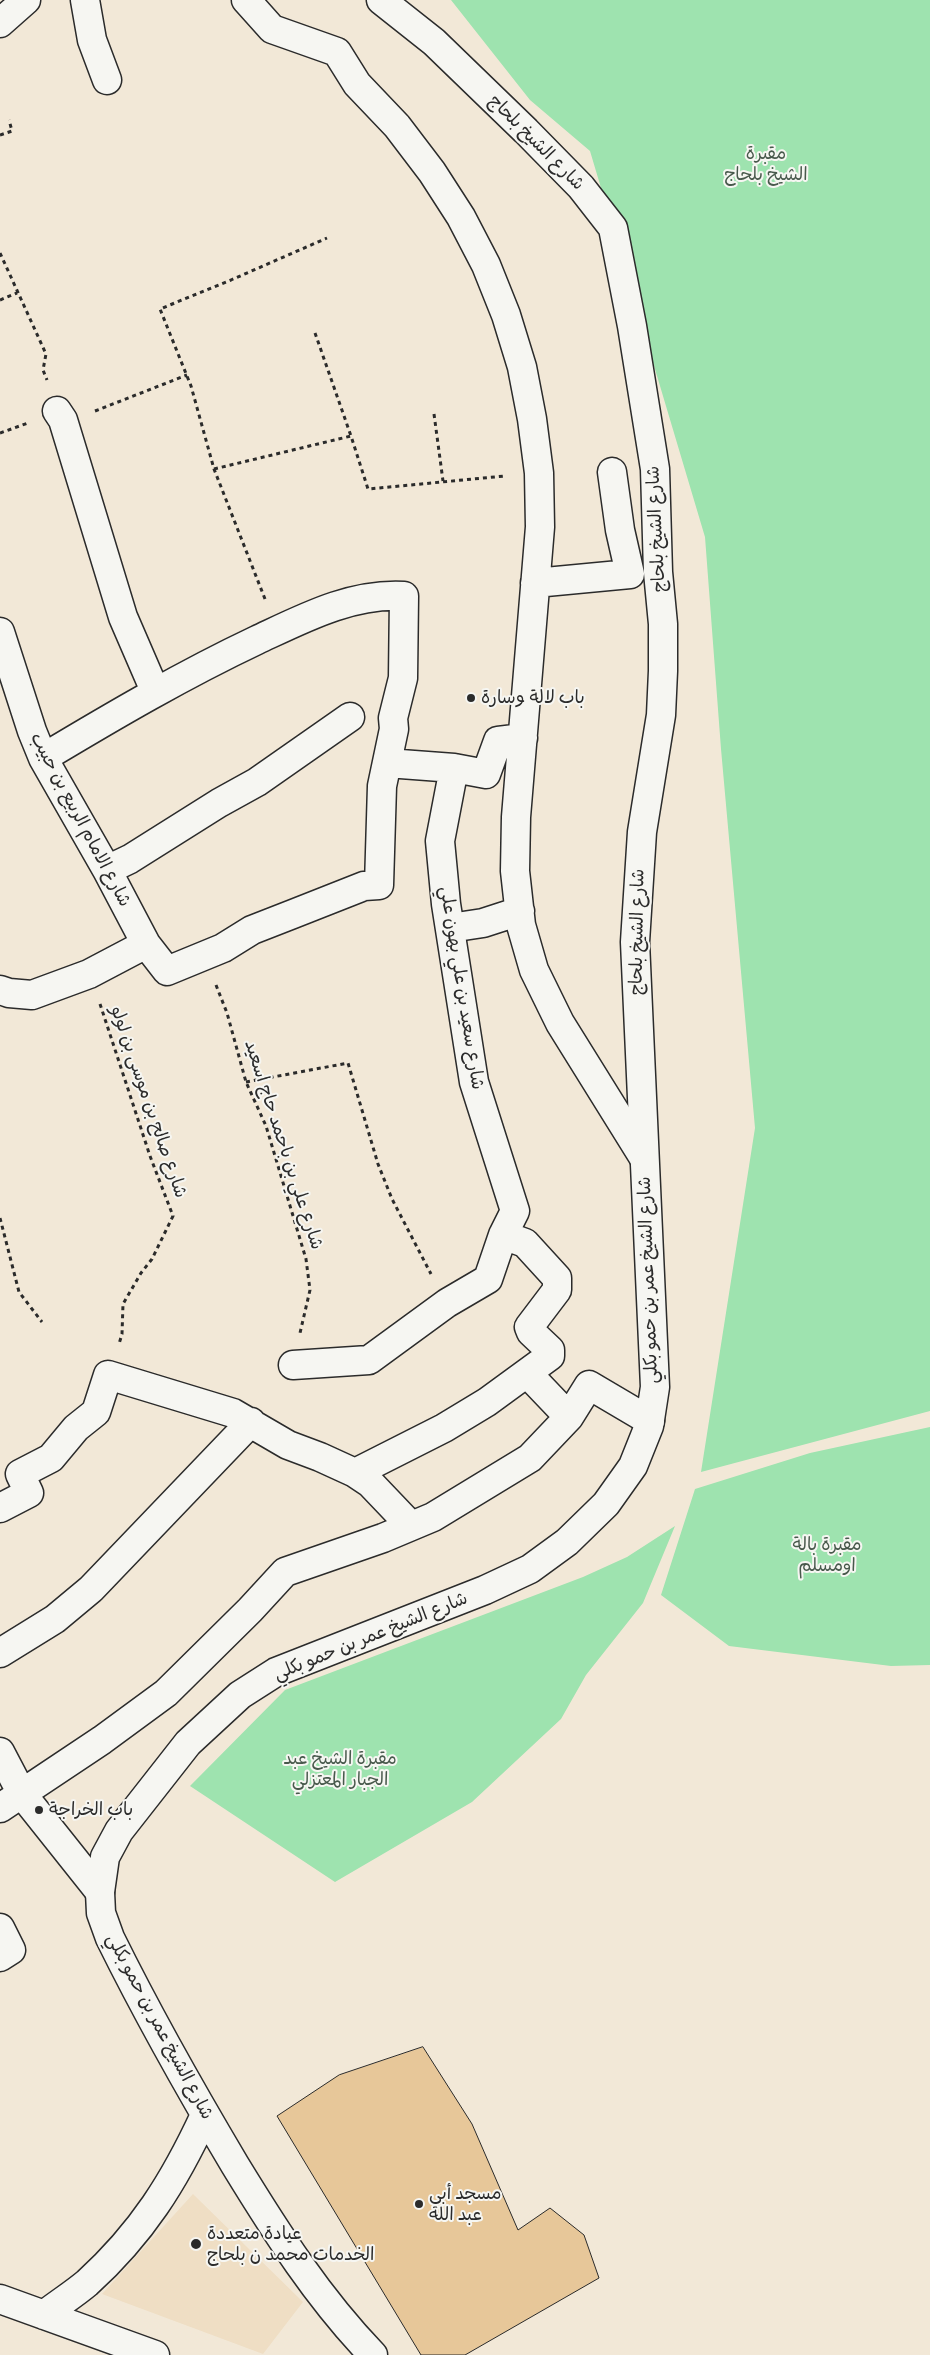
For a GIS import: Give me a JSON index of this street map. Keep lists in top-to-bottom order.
{
  "streets": {
    "street": [
      "شارع الشيخ بلحاج",
      "شارع الامام الربيع بن حبيب",
      "شارع سعيد بن علي بهون علي",
      "شارع الشيخ عمر بن حمو بكلي"
    ],
    "path": ["شارع صالح بن موسى بن لولو", "شارع علي بن باحمد حاج اسعيد"]
  },
  "crossings": [
    ["شارع الشيخ بلحاج", "شارع الشيخ عمر بن حمو بكلي"],
    ["شارع الامام الربيع بن حبيب", "شارع علي بن باحمد حاج اسعيد"],
    ["شارع سعيد بن علي بهون علي", "شارع علي بن باحمد حاج اسعيد"]
  ],
  "parks": ["مقبرة الشيخ بلحاج", "مقبرة بالة اومسلم", "مقبرة الشيخ عبد الجبار المعتزلي"],
  "places": [
    "باب لالة وسارة",
    "باب الخراجة",
    "مسجد أبي عبد الله",
    "عيادة متعددة الخدمات محمد ن بلحاج"
  ]
}
